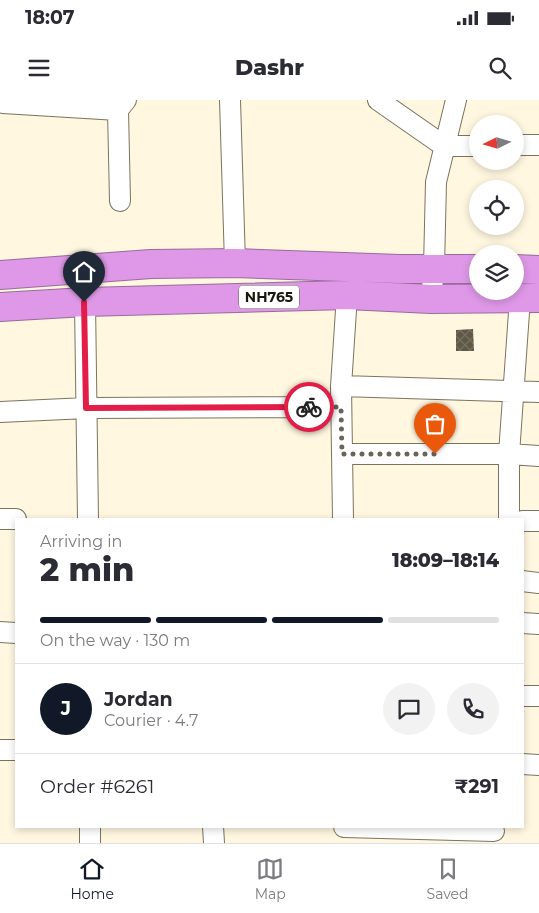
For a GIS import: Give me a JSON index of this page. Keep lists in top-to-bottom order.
{
  "streets": {
    "highway": ["NH765"]
  },
  "north": "left",
  "page": {
    "status": "18:07",
    "header": "Dashr",
    "heading": ["2 min", "Arriving in", "18:09–18:14"],
    "panel": [
      "Jordan",
      "Courier · 4.7",
      "Order #6261",
      "₹291"
    ],
    "bar": "On the way · 130 m",
    "round": "J",
    "tabs": ["Home", "Map", "Saved"]
  }
}
